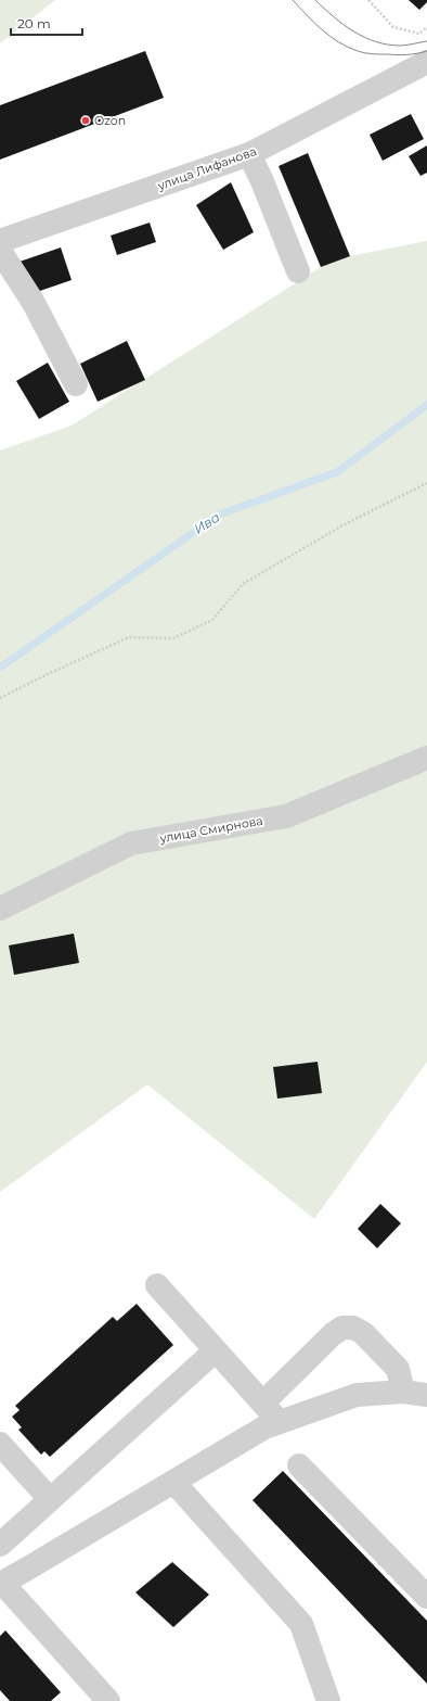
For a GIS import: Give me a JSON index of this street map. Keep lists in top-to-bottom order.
{
  "streets": {
    "street": ["улица Лифанова", "улица Смирнова"]
  },
  "water": ["Ива"],
  "places": ["Ozon"],
  "scale_bar": "20 m"
}
